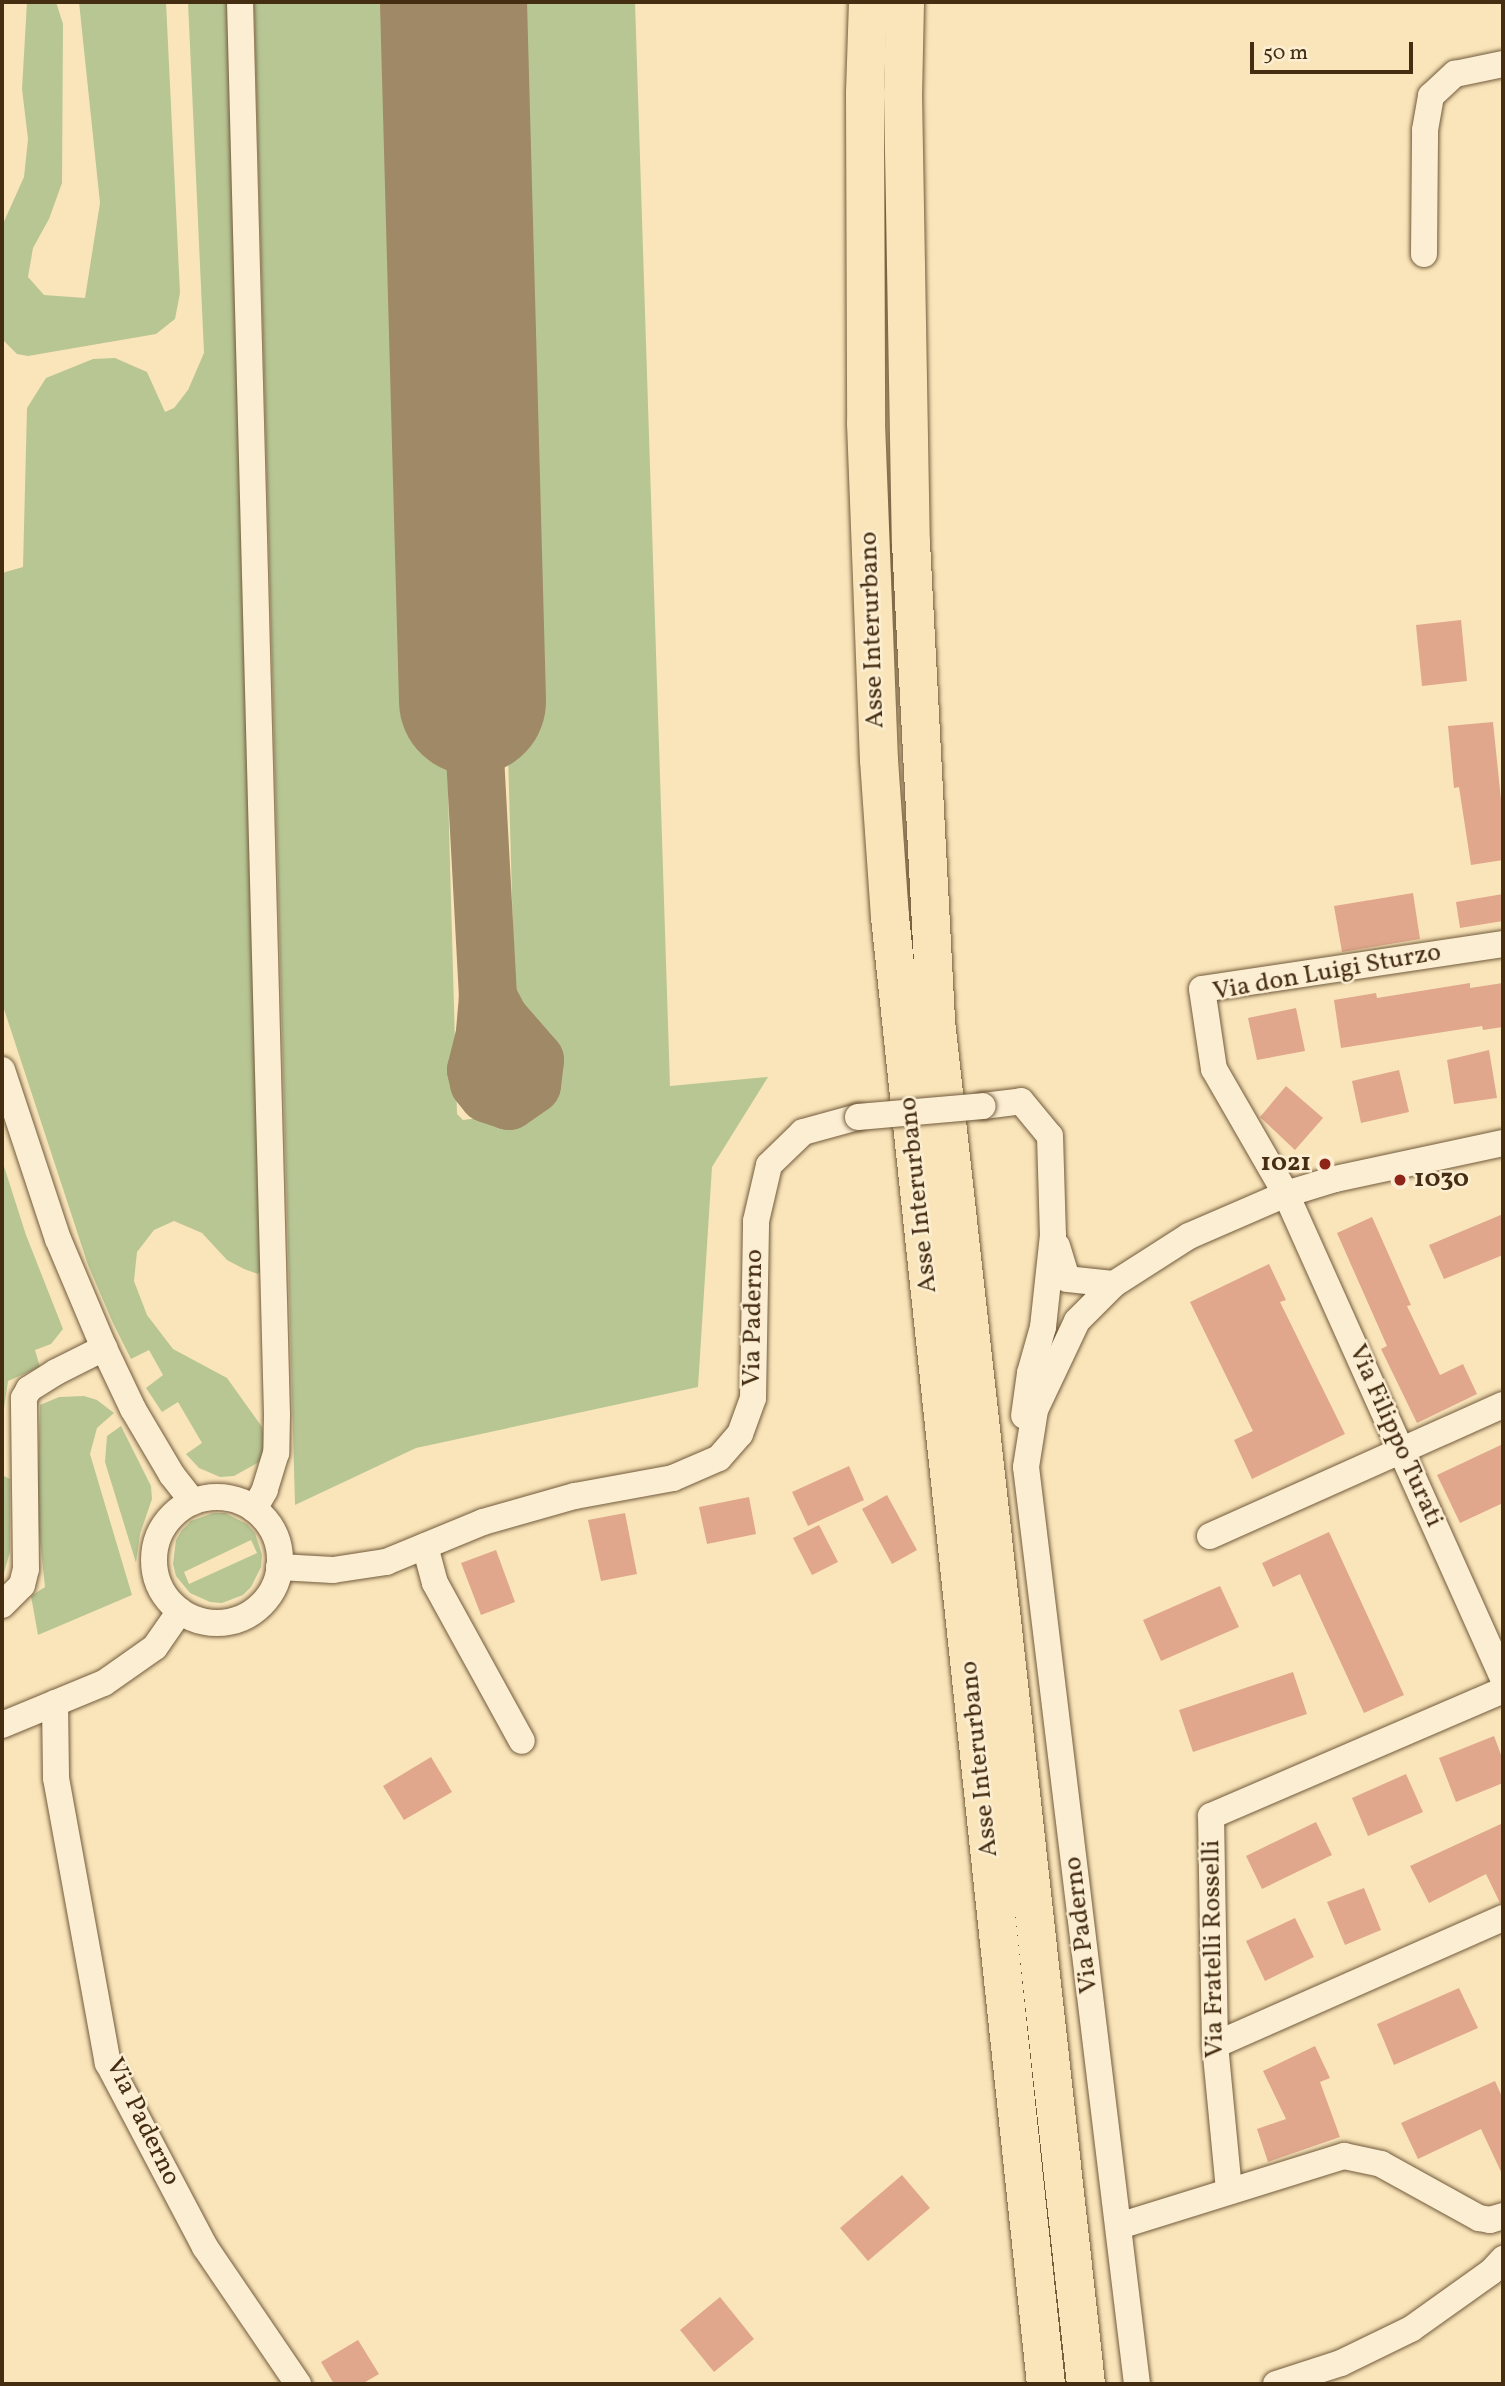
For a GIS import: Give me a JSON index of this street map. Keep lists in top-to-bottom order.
{
  "streets": {
    "highway": ["Asse Interurbano"],
    "street": [
      "Via don Luigi Sturzo",
      "Via Paderno",
      "Via Filippo Turati",
      "Via Fratelli Rosselli"
    ]
  },
  "crossings": [
    ["Via don Luigi Sturzo", "Via Paderno"],
    ["Via don Luigi Sturzo", "Via Filippo Turati"],
    ["Via Paderno", "Via Filippo Turati"]
  ],
  "places": ["1021", "1030"],
  "scale_bar": "50 m"
}
